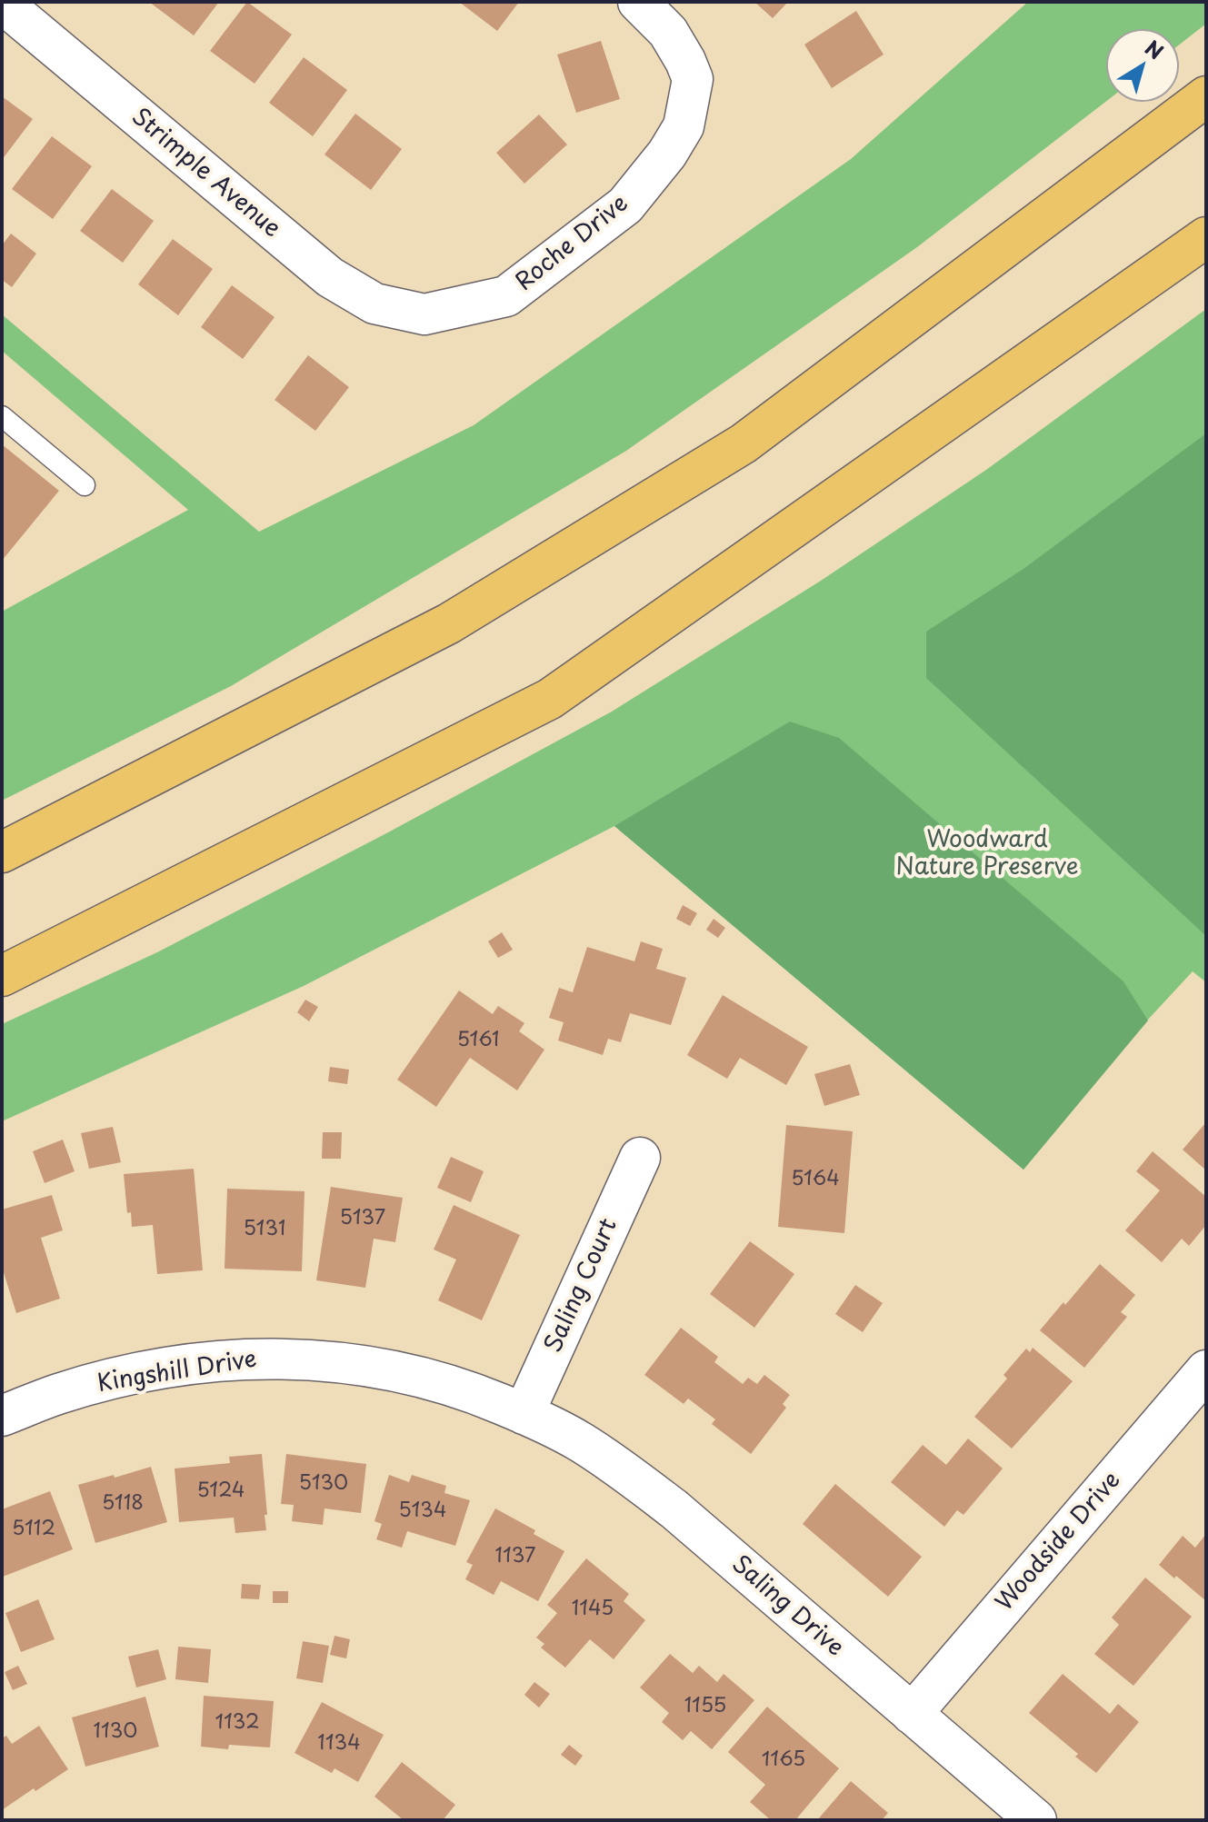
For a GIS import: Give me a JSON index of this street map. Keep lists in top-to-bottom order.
{
  "streets": {
    "street": [
      "Strimple Avenue",
      "Roche Drive",
      "Saling Court",
      "Kingshill Drive",
      "Woodside Drive",
      "Saling Drive"
    ]
  },
  "crossings": [
    ["Strimple Avenue", "Roche Drive"],
    ["Saling Court", "Kingshill Drive"],
    ["Saling Court", "Saling Drive"],
    ["Kingshill Drive", "Saling Drive"],
    ["Woodside Drive", "Saling Drive"]
  ],
  "parks": ["Woodward Nature Preserve"],
  "house_numbers": [
    "5161",
    "5164",
    "5137",
    "5131",
    "5130",
    "5124",
    "5118",
    "5134",
    "5112",
    "1137",
    "1145",
    "1155",
    "1132",
    "1130",
    "1134",
    "1165"
  ],
  "north": "top right"
}
